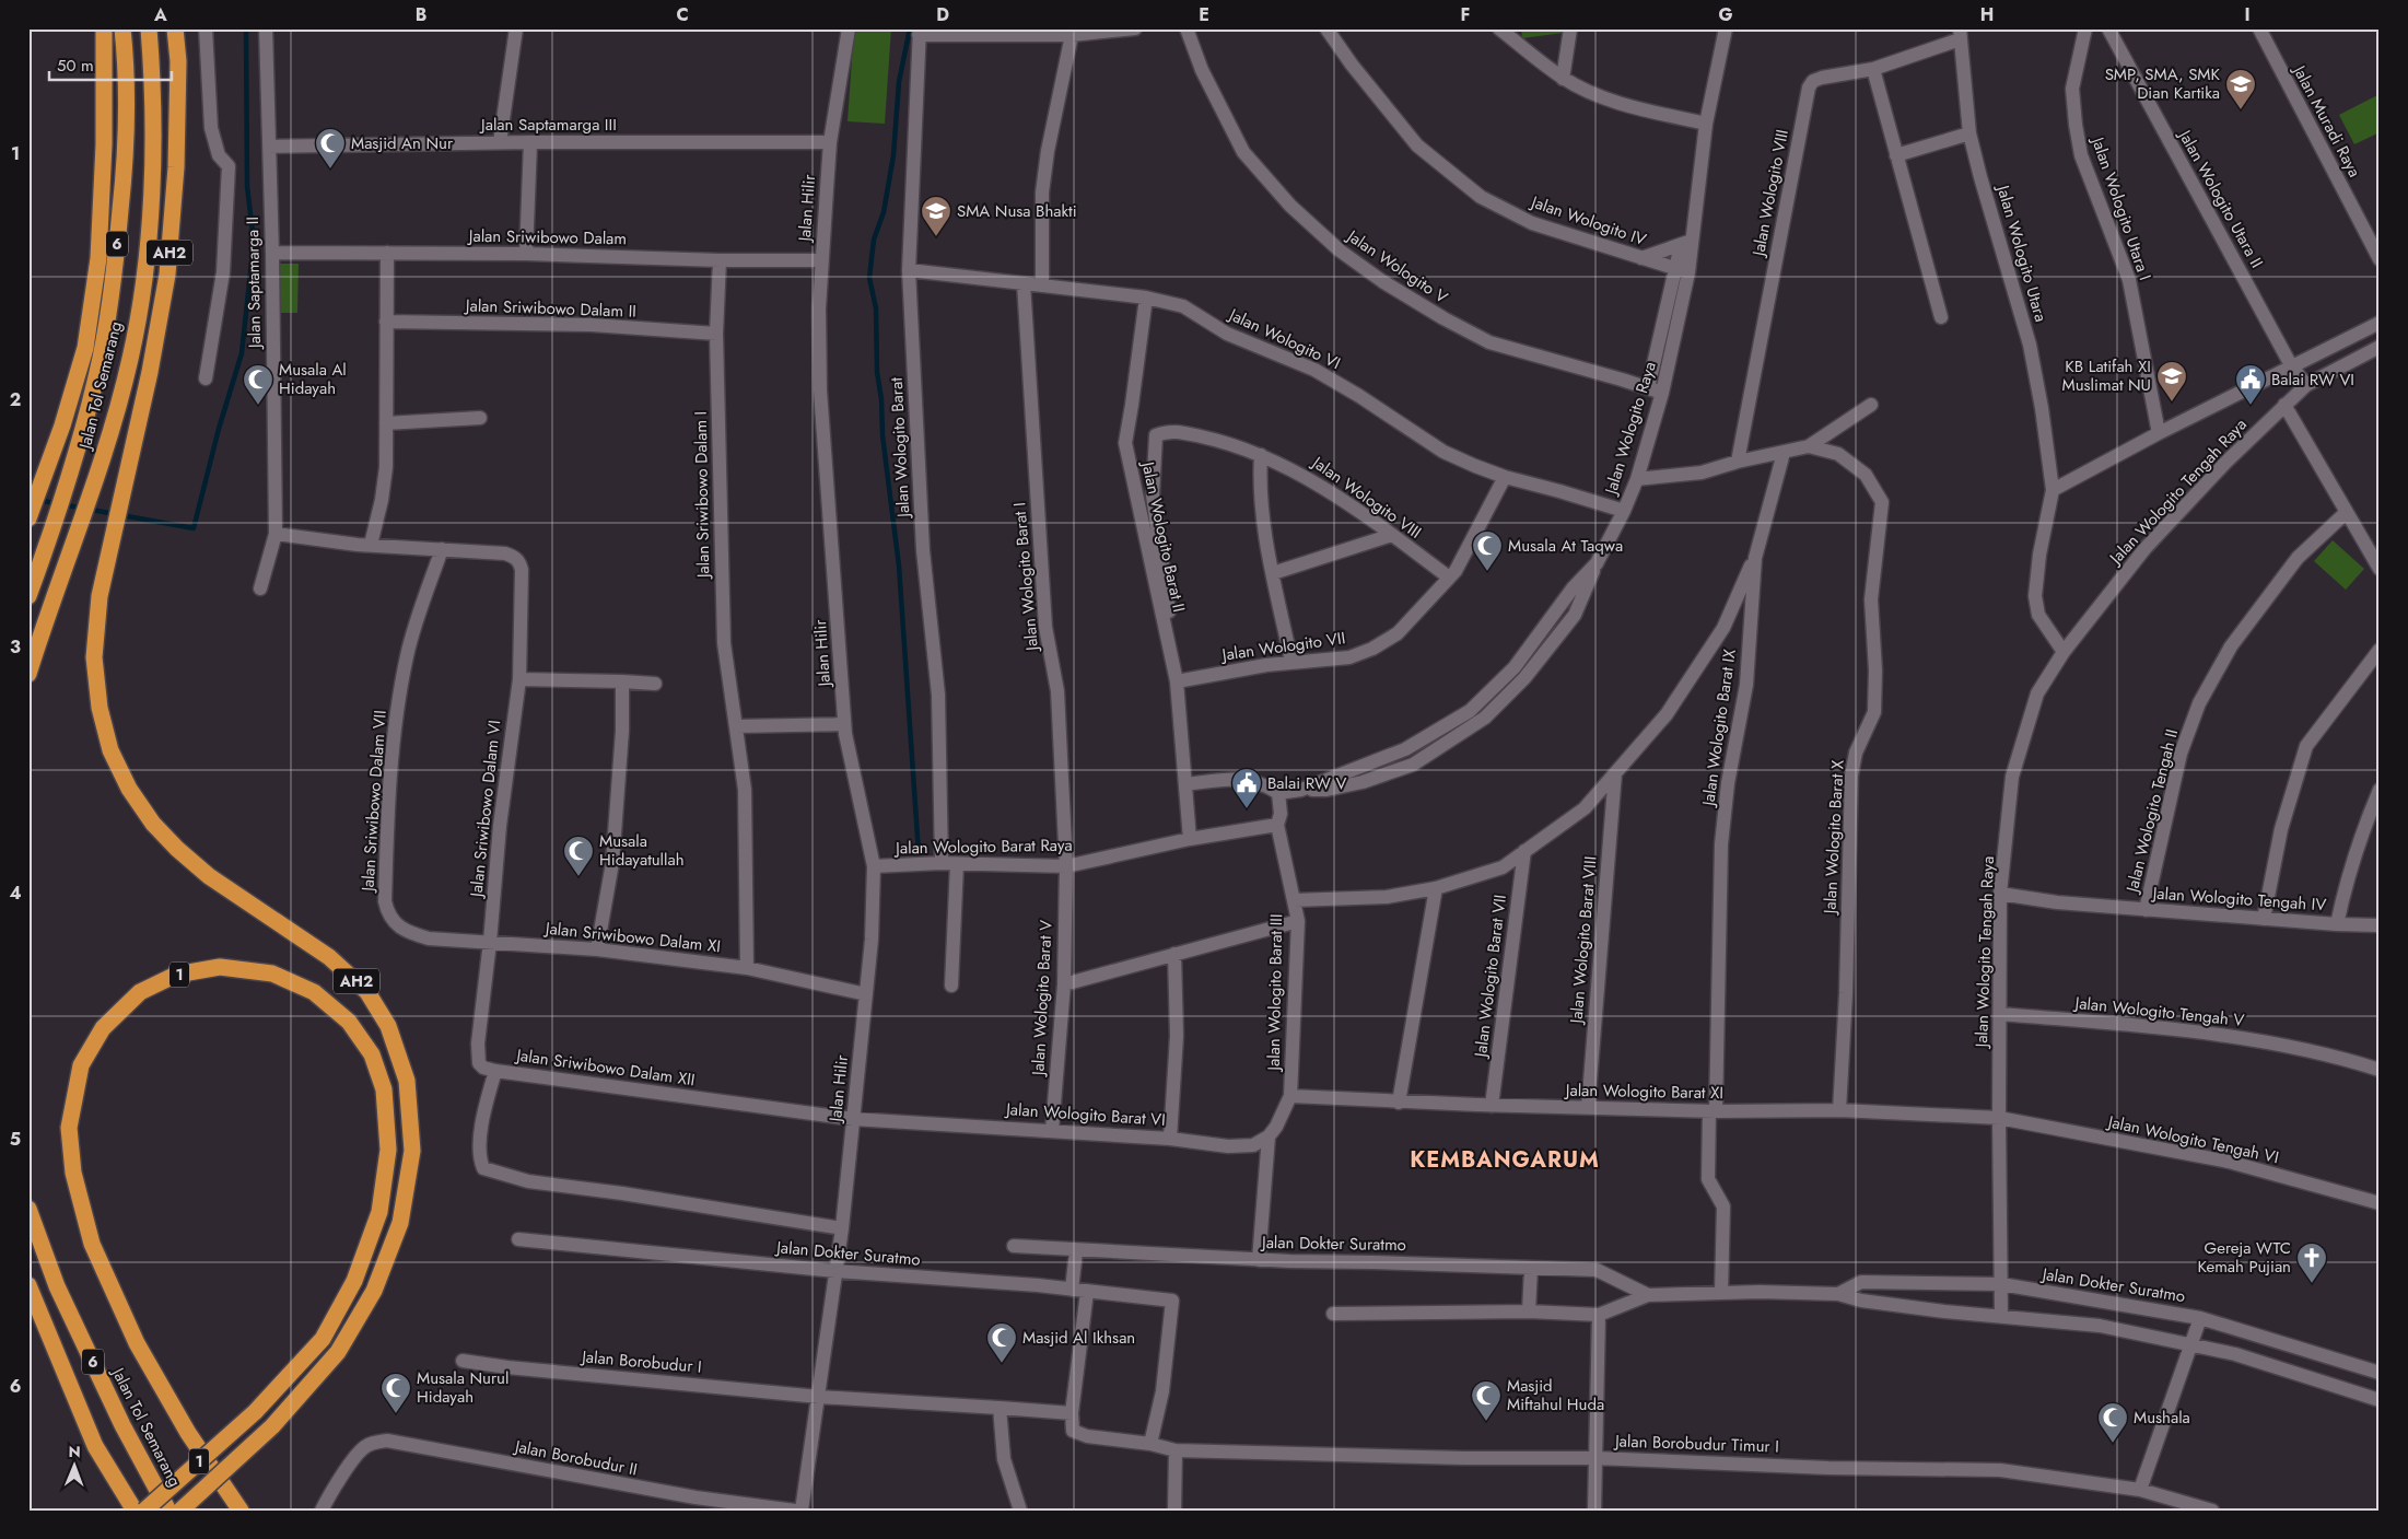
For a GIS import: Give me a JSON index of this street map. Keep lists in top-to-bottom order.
{
  "streets": {
    "highway": [
      "6",
      "AH2",
      "Jalan Tol Semarang",
      "1"
    ],
    "street": [
      "Jalan Muradi Raya",
      "Jalan Saptamarga III",
      "Jalan Wologito VIII",
      "Jalan Wologito Utara II",
      "Jalan Hilir",
      "Jalan Wologito Utara I",
      "Jalan Wologito IV",
      "Jalan Sriwibowo Dalam",
      "Jalan Wologito Utara",
      "Jalan Wologito V",
      "Jalan Saptamarga II",
      "Jalan Sriwibowo Dalam II",
      "Jalan Wologito VI",
      "Jalan Wologito Raya",
      "Jalan Wologito Barat",
      "Jalan Wologito Tengah Raya",
      "Jalan Sriwibowo Dalam I",
      "Jalan Wologito Barat II",
      "Jalan Wologito Barat I",
      "Jalan Wologito VII",
      "Jalan Wologito Barat IX",
      "Jalan Sriwibowo Dalam VII",
      "Jalan Sriwibowo Dalam VI",
      "Jalan Wologito Tengah II",
      "Jalan Wologito Barat X",
      "Jalan Wologito Barat Raya",
      "Jalan Wologito Tengah IV",
      "Jalan Sriwibowo Dalam XI",
      "Jalan Wologito Barat VIII",
      "Jalan Wologito Barat VII",
      "Jalan Wologito Barat III",
      "Jalan Wologito Barat V",
      "Jalan Wologito Tengah V",
      "Jalan Sriwibowo Dalam XII",
      "Jalan Wologito Barat XI",
      "Jalan Wologito Barat VI",
      "Jalan Wologito Tengah VI",
      "Jalan Dokter Suratmo",
      "Jalan Borobudur I",
      "Jalan Borobudur Timur I",
      "Jalan Borobudur II"
    ]
  },
  "crossings": [
    ["Jalan Saptamarga III", "Jalan Hilir"],
    ["Jalan Saptamarga III", "Jalan Saptamarga II"],
    ["Jalan Wologito VIII", "Jalan Wologito Utara"],
    ["Jalan Wologito VIII", "Jalan Wologito Barat II"],
    ["Jalan Wologito VIII", "Jalan Wologito VII"],
    ["Jalan Wologito Utara II", "Jalan Wologito Tengah Raya"],
    ["Jalan Hilir", "Jalan Sriwibowo Dalam"],
    ["Jalan Hilir", "Jalan Wologito Barat Raya"],
    ["Jalan Hilir", "Jalan Sriwibowo Dalam XI"],
    ["Jalan Hilir", "Jalan Sriwibowo Dalam XII"],
    ["Jalan Hilir", "Jalan Wologito Barat VI"],
    ["Jalan Hilir", "Jalan Dokter Suratmo"],
    ["Jalan Wologito IV", "Jalan Wologito Raya"],
    ["Jalan Sriwibowo Dalam", "Jalan Saptamarga II"],
    ["Jalan Sriwibowo Dalam", "Jalan Sriwibowo Dalam I"],
    ["Jalan Wologito Utara", "Jalan Wologito Tengah Raya"],
    ["Jalan Wologito V", "Jalan Wologito Raya"],
    ["Jalan Sriwibowo Dalam II", "Jalan Sriwibowo Dalam I"],
    ["Jalan Wologito VI", "Jalan Wologito Raya"],
    ["Jalan Wologito VI", "Jalan Wologito Barat"],
    ["Jalan Wologito VI", "Jalan Wologito Barat II"],
    ["Jalan Wologito VI", "Jalan Wologito Barat I"],
    ["Jalan Wologito VI", "Jalan Wologito VII"],
    ["Jalan Wologito Raya", "Jalan Wologito Barat III"],
    ["Jalan Wologito Barat", "Jalan Wologito Barat Raya"],
    ["Jalan Wologito Tengah Raya", "Jalan Wologito Tengah IV"],
    ["Jalan Wologito Tengah Raya", "Jalan Wologito Tengah V"],
    ["Jalan Wologito Tengah Raya", "Jalan Wologito Barat XI"],
    ["Jalan Wologito Tengah Raya", "Jalan Wologito Tengah VI"],
    ["Jalan Wologito Tengah Raya", "Jalan Dokter Suratmo"],
    ["Jalan Sriwibowo Dalam I", "Jalan Sriwibowo Dalam XI"],
    ["Jalan Wologito Barat II", "Jalan Wologito VII"],
    ["Jalan Wologito Barat II", "Jalan Wologito Barat Raya"],
    ["Jalan Wologito Barat I", "Jalan Wologito Barat Raya"],
    ["Jalan Wologito Barat I", "Jalan Wologito Barat V"],
    ["Jalan Wologito Barat IX", "Jalan Wologito Barat XI"],
    ["Jalan Wologito Barat IX", "Jalan Dokter Suratmo"],
    ["Jalan Sriwibowo Dalam VII", "Jalan Sriwibowo Dalam VI"],
    ["Jalan Sriwibowo Dalam VII", "Jalan Sriwibowo Dalam XI"],
    ["Jalan Sriwibowo Dalam VI", "Jalan Sriwibowo Dalam XI"],
    ["Jalan Sriwibowo Dalam VI", "Jalan Sriwibowo Dalam XII"],
    ["Jalan Wologito Tengah II", "Jalan Wologito Tengah IV"],
    ["Jalan Wologito Barat X", "Jalan Wologito Barat XI"],
    ["Jalan Wologito Barat Raya", "Jalan Wologito Barat III"],
    ["Jalan Wologito Barat Raya", "Jalan Wologito Barat V"],
    ["Jalan Sriwibowo Dalam XI", "Jalan Sriwibowo Dalam XII"],
    ["Jalan Wologito Barat VIII", "Jalan Wologito Barat XI"],
    ["Jalan Wologito Barat VII", "Jalan Wologito Barat XI"],
    ["Jalan Wologito Barat III", "Jalan Wologito Barat XI"],
    ["Jalan Wologito Barat V", "Jalan Wologito Barat VI"],
    ["Jalan Sriwibowo Dalam XII", "Jalan Wologito Barat VI"],
    ["Jalan Wologito Barat XI", "Jalan Wologito Tengah VI"],
    ["Jalan Dokter Suratmo", "Jalan Borobudur Timur I"],
    ["Jalan Borobudur I", "Jalan Borobudur Timur I"]
  ],
  "districts": ["KEMBANGARUM"],
  "places": {
    "school or university": ["SMP, SMA, SMK Dian Kartika", "SMA Nusa Bhakti", "KB Latifah XI Muslimat NU"],
    "mosque": [
      "Masjid An Nur",
      "Musala Al Hidayah",
      "Musala At Taqwa",
      "Musala Hidayatullah",
      "Masjid Al Ikhsan",
      "Musala Nurul Hidayah",
      "Masjid Miftahul Huda",
      "Mushala"
    ],
    "public building": ["Balai RW VI", "Balai RW V"],
    "church": ["Gereja WTC Kemah Pujian"]
  },
  "scale_bar": "50 m",
  "north": "top",
  "grid": {
    "columns": [
      "A",
      "B",
      "C",
      "D",
      "E",
      "F",
      "G",
      "H",
      "I"
    ],
    "rows": [
      "1",
      "2",
      "3",
      "4",
      "5",
      "6"
    ]
  }
}
